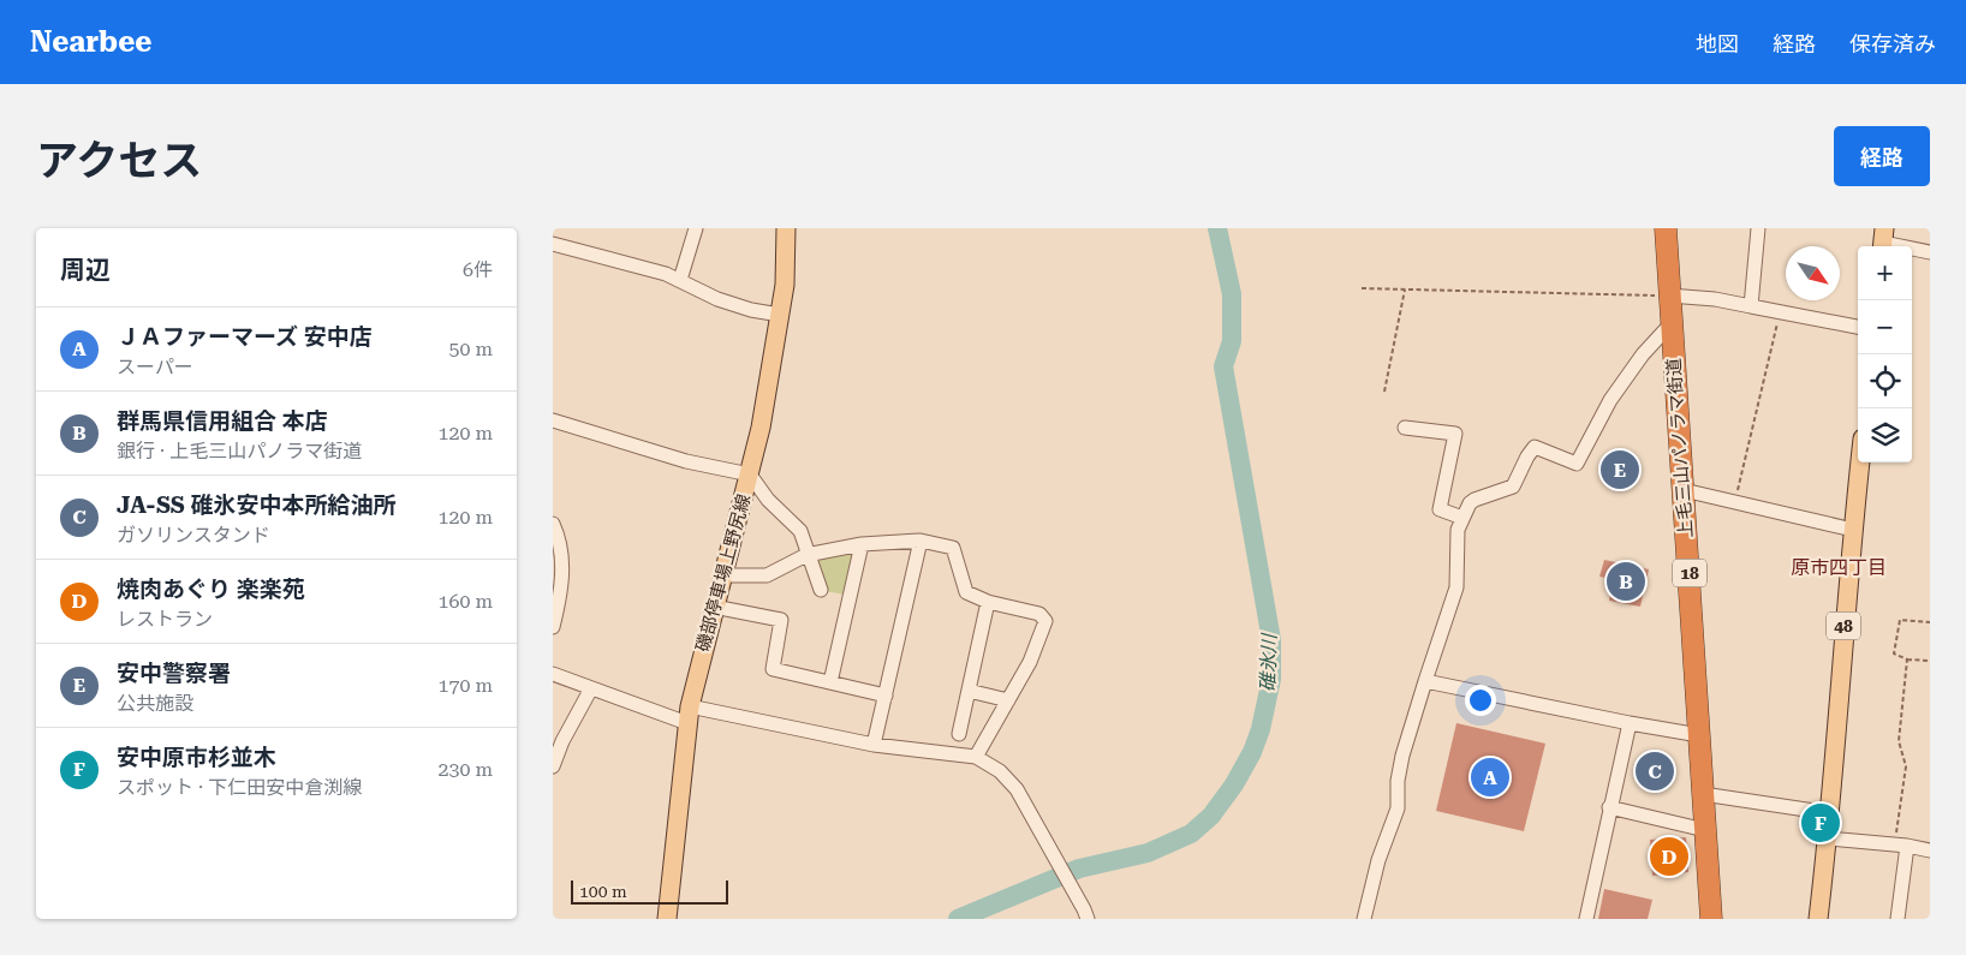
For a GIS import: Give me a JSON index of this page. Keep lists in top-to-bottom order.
{
  "streets": {
    "highway": ["上毛三山パノラマ街道", "18"],
    "main road": ["磯部停車場上野尻線", "48"]
  },
  "districts": ["原市四丁目"],
  "water": ["碓氷川"],
  "scale_bar": "100 m",
  "north": "bottom right",
  "page": {
    "header": "Nearbee",
    "nav": ["地図", "経路", "保存済み"],
    "title": "アクセス",
    "buttons": "経路",
    "heading": ["周辺", "6件"],
    "map_buttons": ["+", "−"],
    "list": [
      {
        "mark": "A",
        "name": "ＪＡファーマーズ 安中店",
        "note": "スーパー",
        "value": "50 m"
      },
      {
        "mark": "B",
        "name": "群馬県信用組合 本店",
        "note": "銀行 · 上毛三山パノラマ街道",
        "value": "120 m"
      },
      {
        "mark": "C",
        "name": "JA-SS 碓氷安中本所給油所",
        "note": "ガソリンスタンド",
        "value": "120 m"
      },
      {
        "mark": "D",
        "name": "焼肉あぐり 楽楽苑",
        "note": "レストラン",
        "value": "160 m"
      },
      {
        "mark": "E",
        "name": "安中警察署",
        "note": "公共施設",
        "value": "170 m"
      },
      {
        "mark": "F",
        "name": "安中原市杉並木",
        "note": "スポット · 下仁田安中倉渕線",
        "value": "230 m"
      }
    ],
    "pins": [
      "E",
      "B",
      "C",
      "A",
      "F",
      "D"
    ],
    "scale": "100 m"
  }
}
